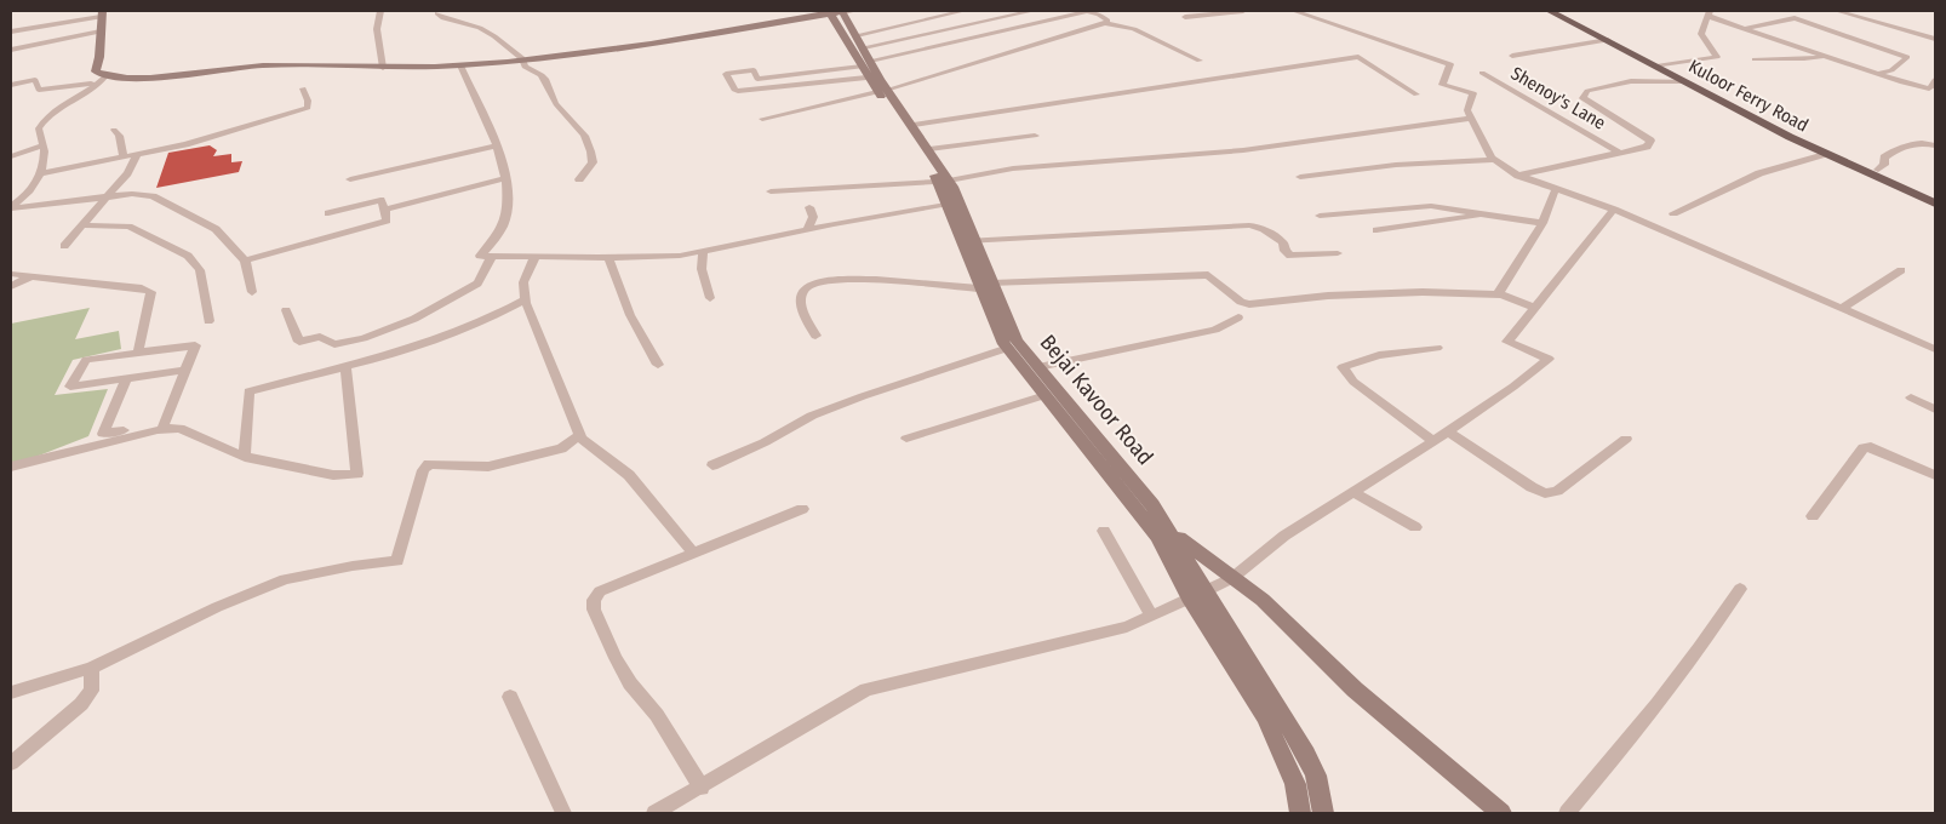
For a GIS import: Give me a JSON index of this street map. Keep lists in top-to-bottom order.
{
  "streets": {
    "main road": ["Kuloor Ferry Road", "Bejai Kavoor Road"],
    "street": ["Shenoy's Lane"]
  }
}
